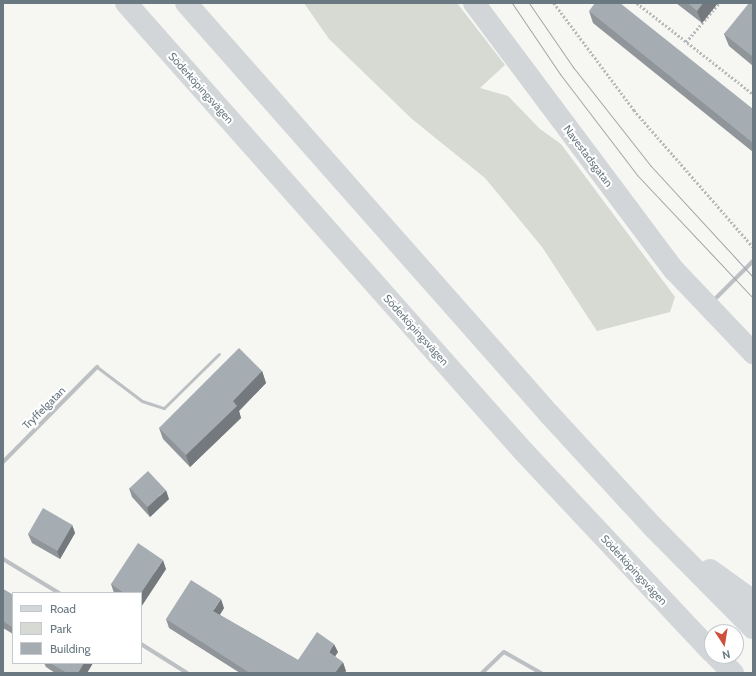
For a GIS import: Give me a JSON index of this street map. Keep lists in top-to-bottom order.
{
  "streets": {
    "main road": ["Söderköpingsvägen", "Navestadsgatan"],
    "street": ["Tryffelgatan"]
  },
  "legend": ["Road", "Park", "Building"],
  "north": "bottom"
}
